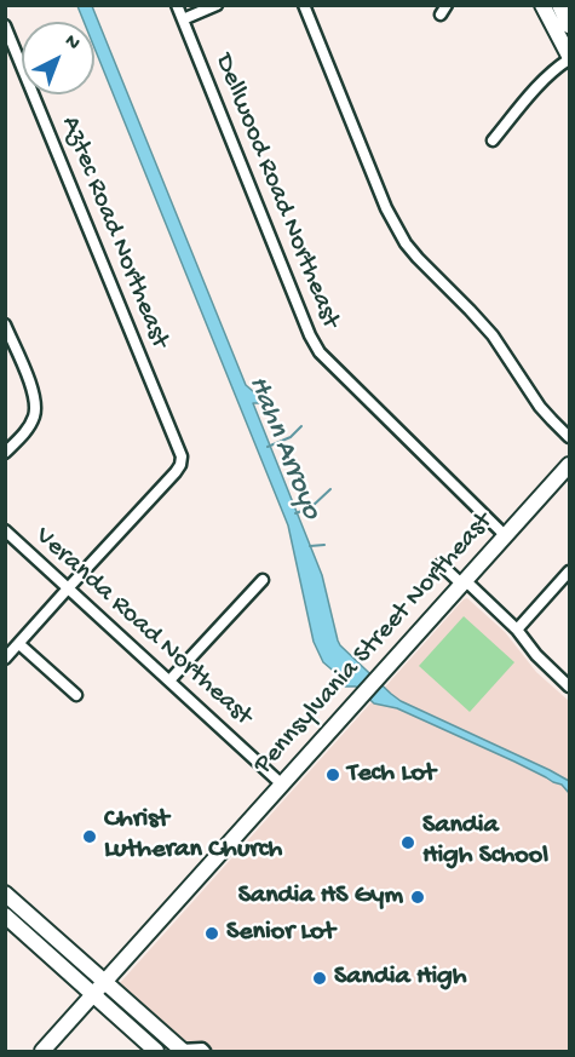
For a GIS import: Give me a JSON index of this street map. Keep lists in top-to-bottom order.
{
  "streets": {
    "street": [
      "Dellwood Road Northeast",
      "Aztec Road Northeast",
      "Veranda Road Northeast",
      "Pennsylvania Street Northeast"
    ]
  },
  "crossings": [
    ["Dellwood Road Northeast", "Pennsylvania Street Northeast"],
    ["Aztec Road Northeast", "Veranda Road Northeast"],
    ["Veranda Road Northeast", "Pennsylvania Street Northeast"]
  ],
  "water": ["Hahn Arroyo"],
  "places": [
    "Tech Lot",
    "Christ Lutheran Church",
    "Sandia High School",
    "Sandia HS Gym",
    "Senior Lot",
    "Sandia High"
  ],
  "north": "top right"
}
